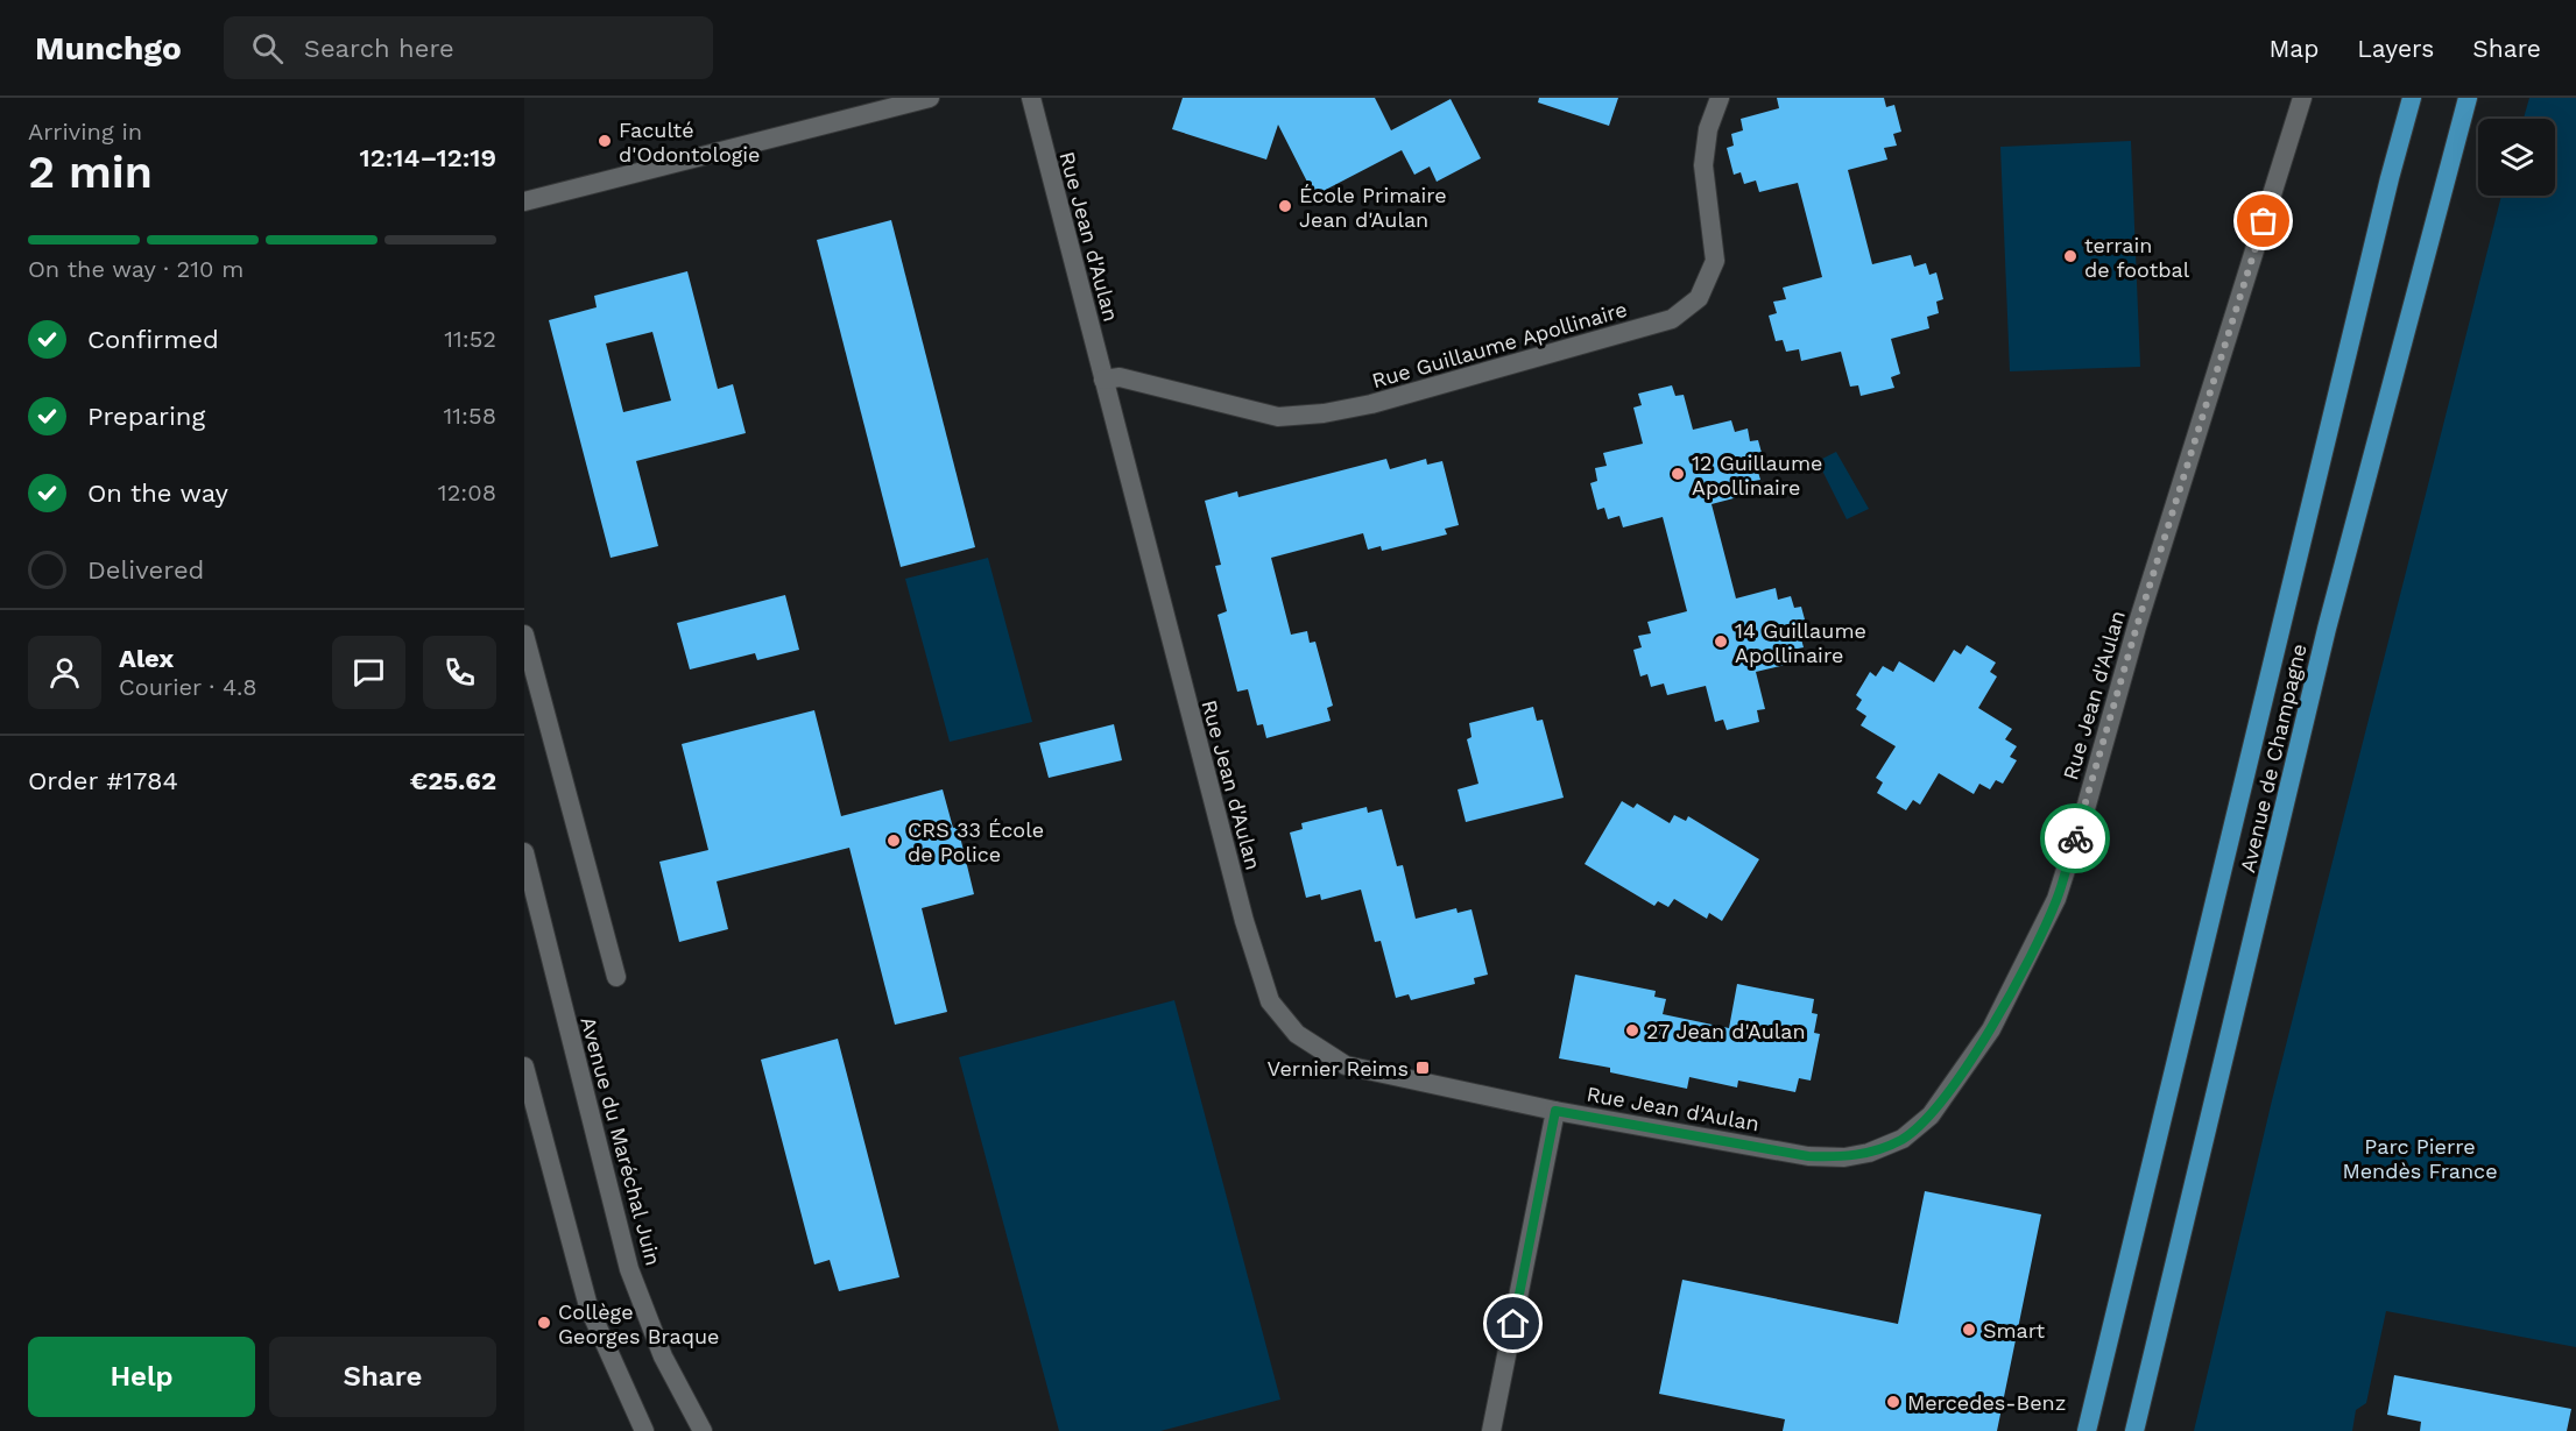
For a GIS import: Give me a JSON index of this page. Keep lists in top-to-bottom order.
{
  "streets": {
    "main road": ["Avenue de Champagne"],
    "street": ["Rue Jean d'Aulan", "Rue Guillaume Apollinaire", "Avenue du Maréchal Juin"]
  },
  "crossings": [
    ["Rue Jean d'Aulan", "Rue Guillaume Apollinaire"]
  ],
  "parks": ["Parc Pierre Mendès France"],
  "places": {
    "other": [
      "Faculté d'Odontologie",
      "École Primaire Jean d'Aulan",
      "terrain de footbal",
      "12 Guillaume Apollinaire",
      "14 Guillaume Apollinaire",
      "CRS 33 École de Police",
      "27 Jean d'Aulan",
      "Collège Georges Braque",
      "Smart",
      "Mercedes-Benz"
    ],
    "transit": ["Vernier Reims"]
  },
  "page": {
    "header": "Munchgo",
    "search": "Search here",
    "nav": ["Map", "Layers", "Share"],
    "heading": ["2 min", "Arriving in", "12:14–12:19"],
    "panel": [
      "Alex",
      "Courier · 4.8",
      "Order #1784",
      "€25.62"
    ],
    "bar": "On the way · 210 m",
    "list": [
      ["Confirmed", "11:52"],
      ["Preparing", "11:58"],
      ["On the way", "12:08"],
      "Delivered"
    ],
    "buttons": ["Help", "Share"]
  }
}
